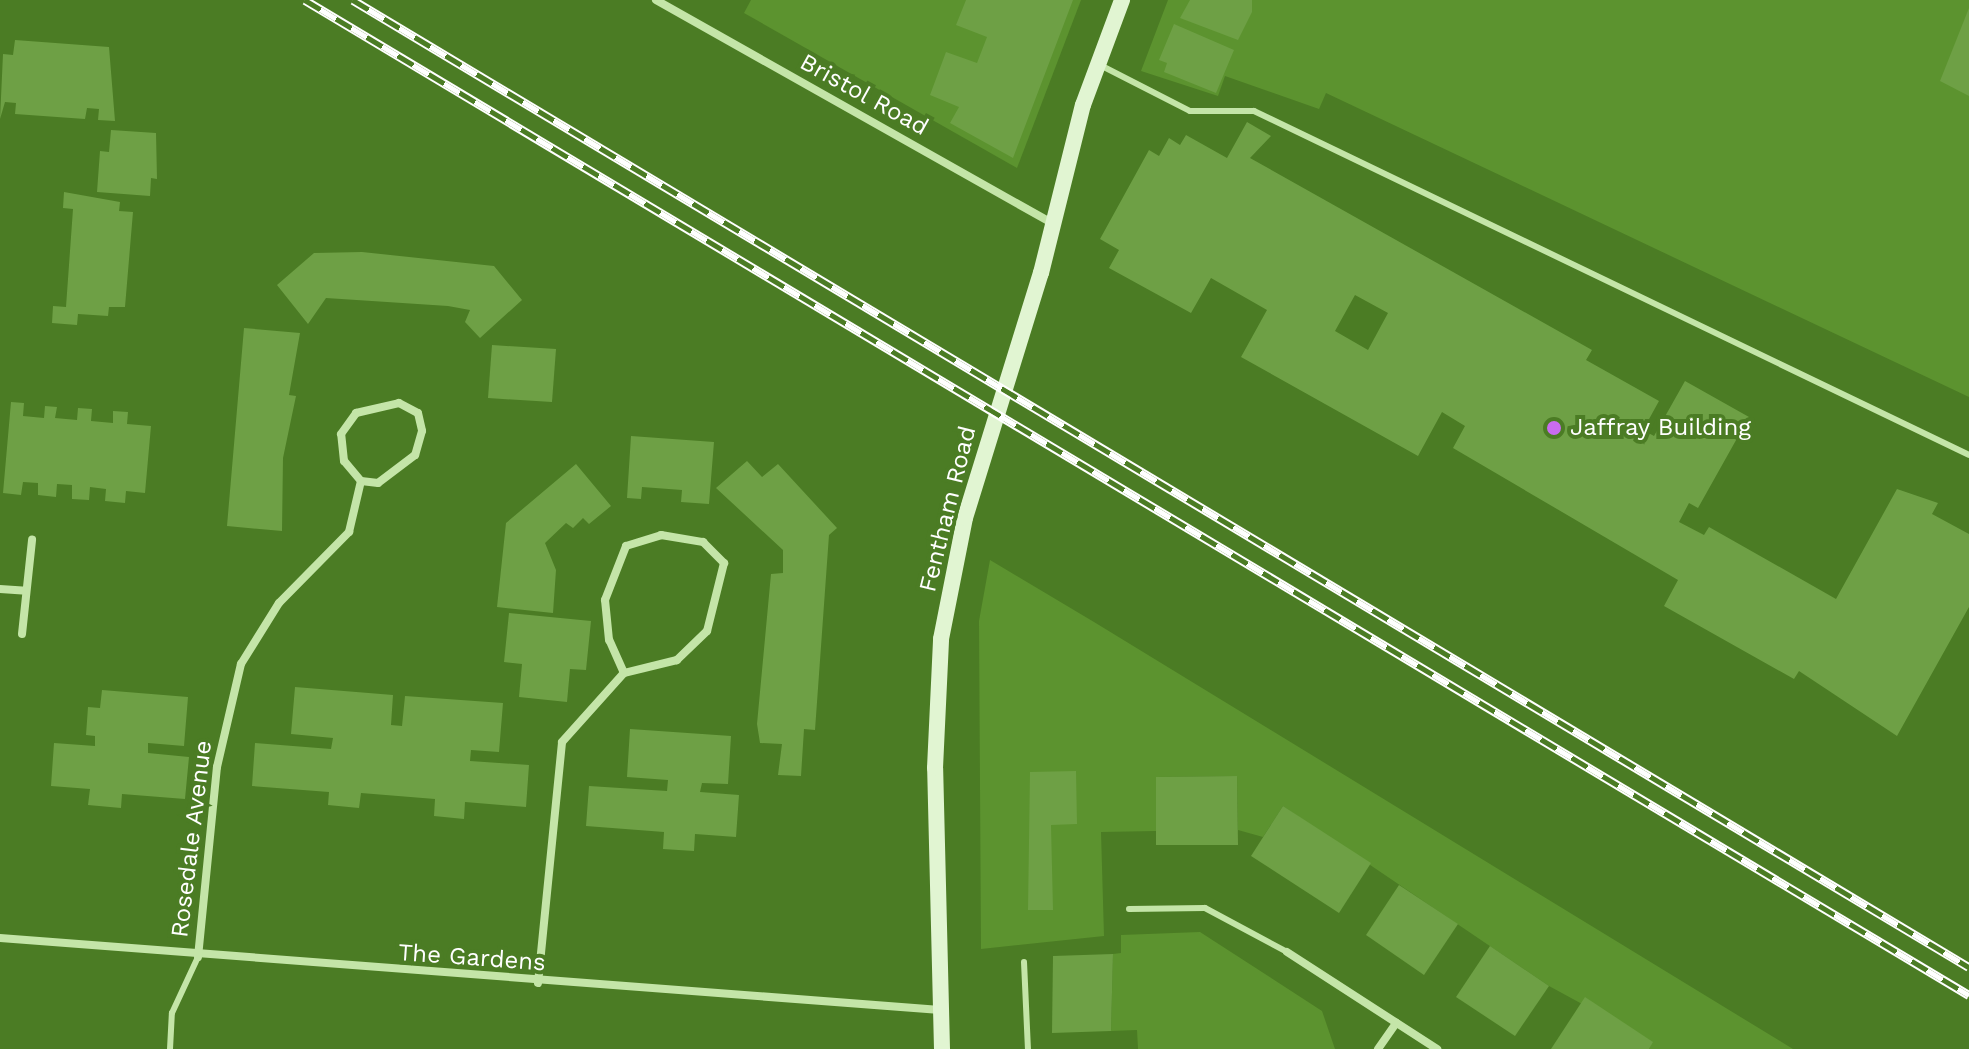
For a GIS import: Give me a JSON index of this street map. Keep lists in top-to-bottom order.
{
  "streets": {
    "street": [
      "Bristol Road",
      "Fentham Road",
      "Rosedale Avenue",
      "The Gardens"
    ]
  },
  "crossings": [
    ["Bristol Road", "Fentham Road"],
    ["Fentham Road", "The Gardens"],
    ["Rosedale Avenue", "The Gardens"]
  ],
  "places": ["Jaffray Building"]
}
